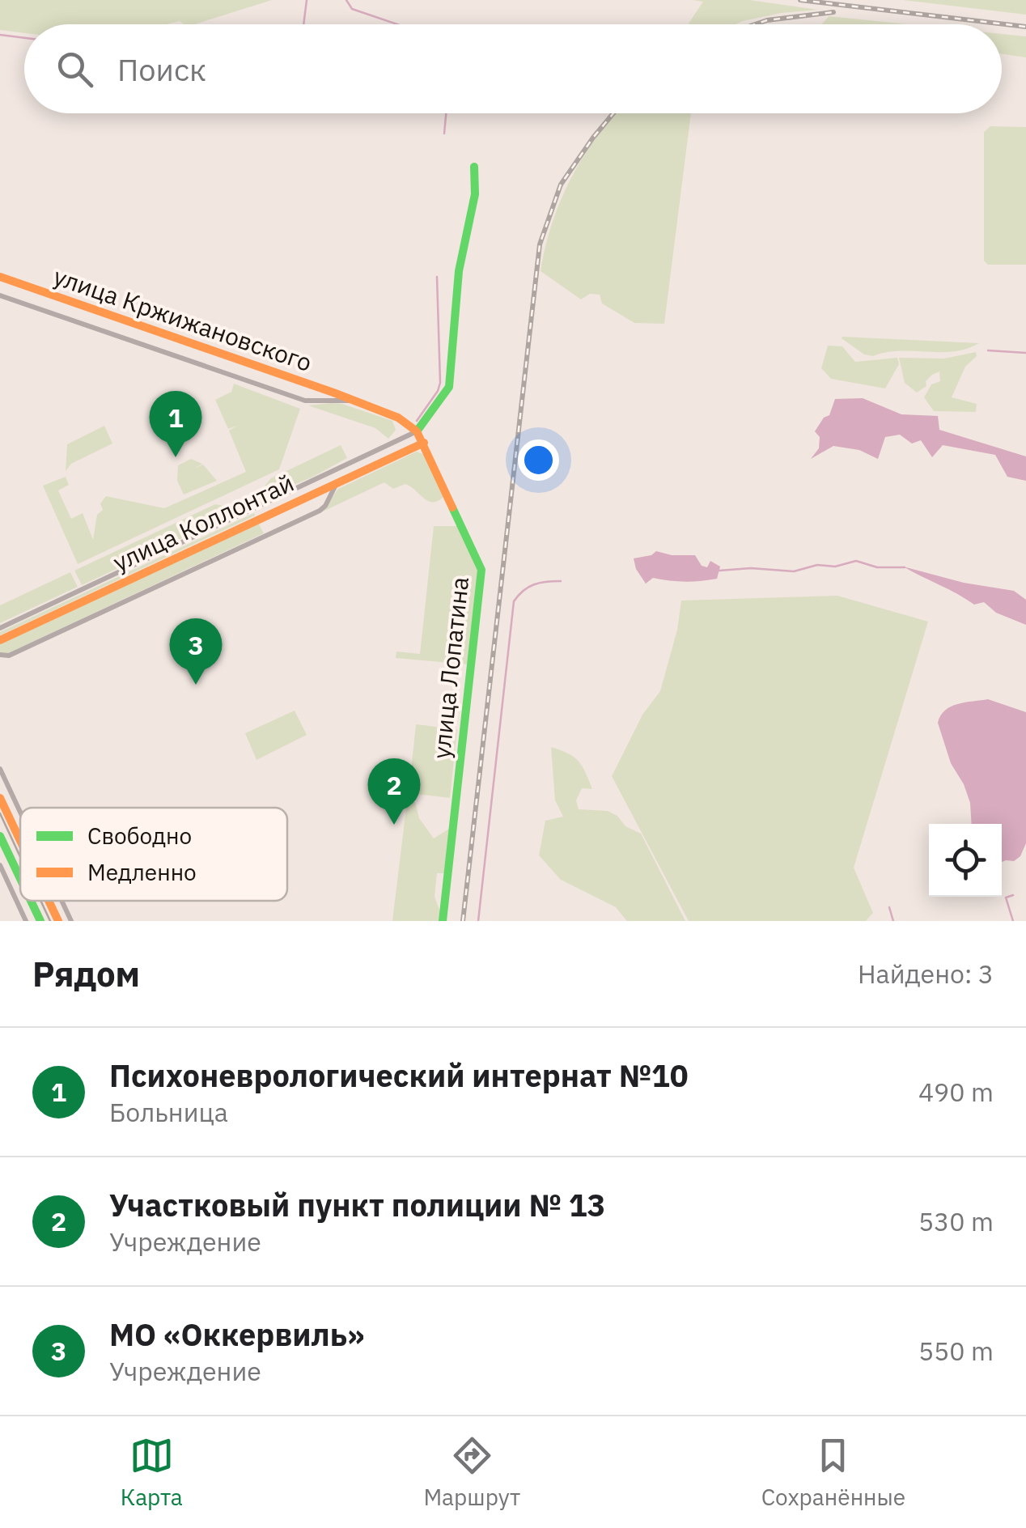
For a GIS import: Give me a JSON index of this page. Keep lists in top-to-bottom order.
{
  "streets": {
    "street": ["улица Кржижановского", "улица Коллонтай", "улица Лопатина"]
  },
  "crossings": [
    ["улица Кржижановского", "улица Коллонтай"],
    ["улица Кржижановского", "улица Лопатина"],
    ["улица Коллонтай", "улица Лопатина"]
  ],
  "legend": ["Свободно", "Медленно"],
  "page": {
    "search": "Поиск",
    "pins": ["1", "3", "2"],
    "heading": ["Рядом", "Найдено: 3"],
    "list": [
      {
        "mark": "1",
        "name": "Психоневрологический интернат №10",
        "note": "Больница",
        "value": "490 m"
      },
      {
        "mark": "2",
        "name": "Участковый пункт полиции № 13",
        "note": "Учреждение",
        "value": "530 m"
      },
      {
        "mark": "3",
        "name": "МО «Оккервиль»",
        "note": "Учреждение",
        "value": "550 m"
      }
    ],
    "nav": ["Карта", "Маршрут", "Сохранённые"]
  }
}
